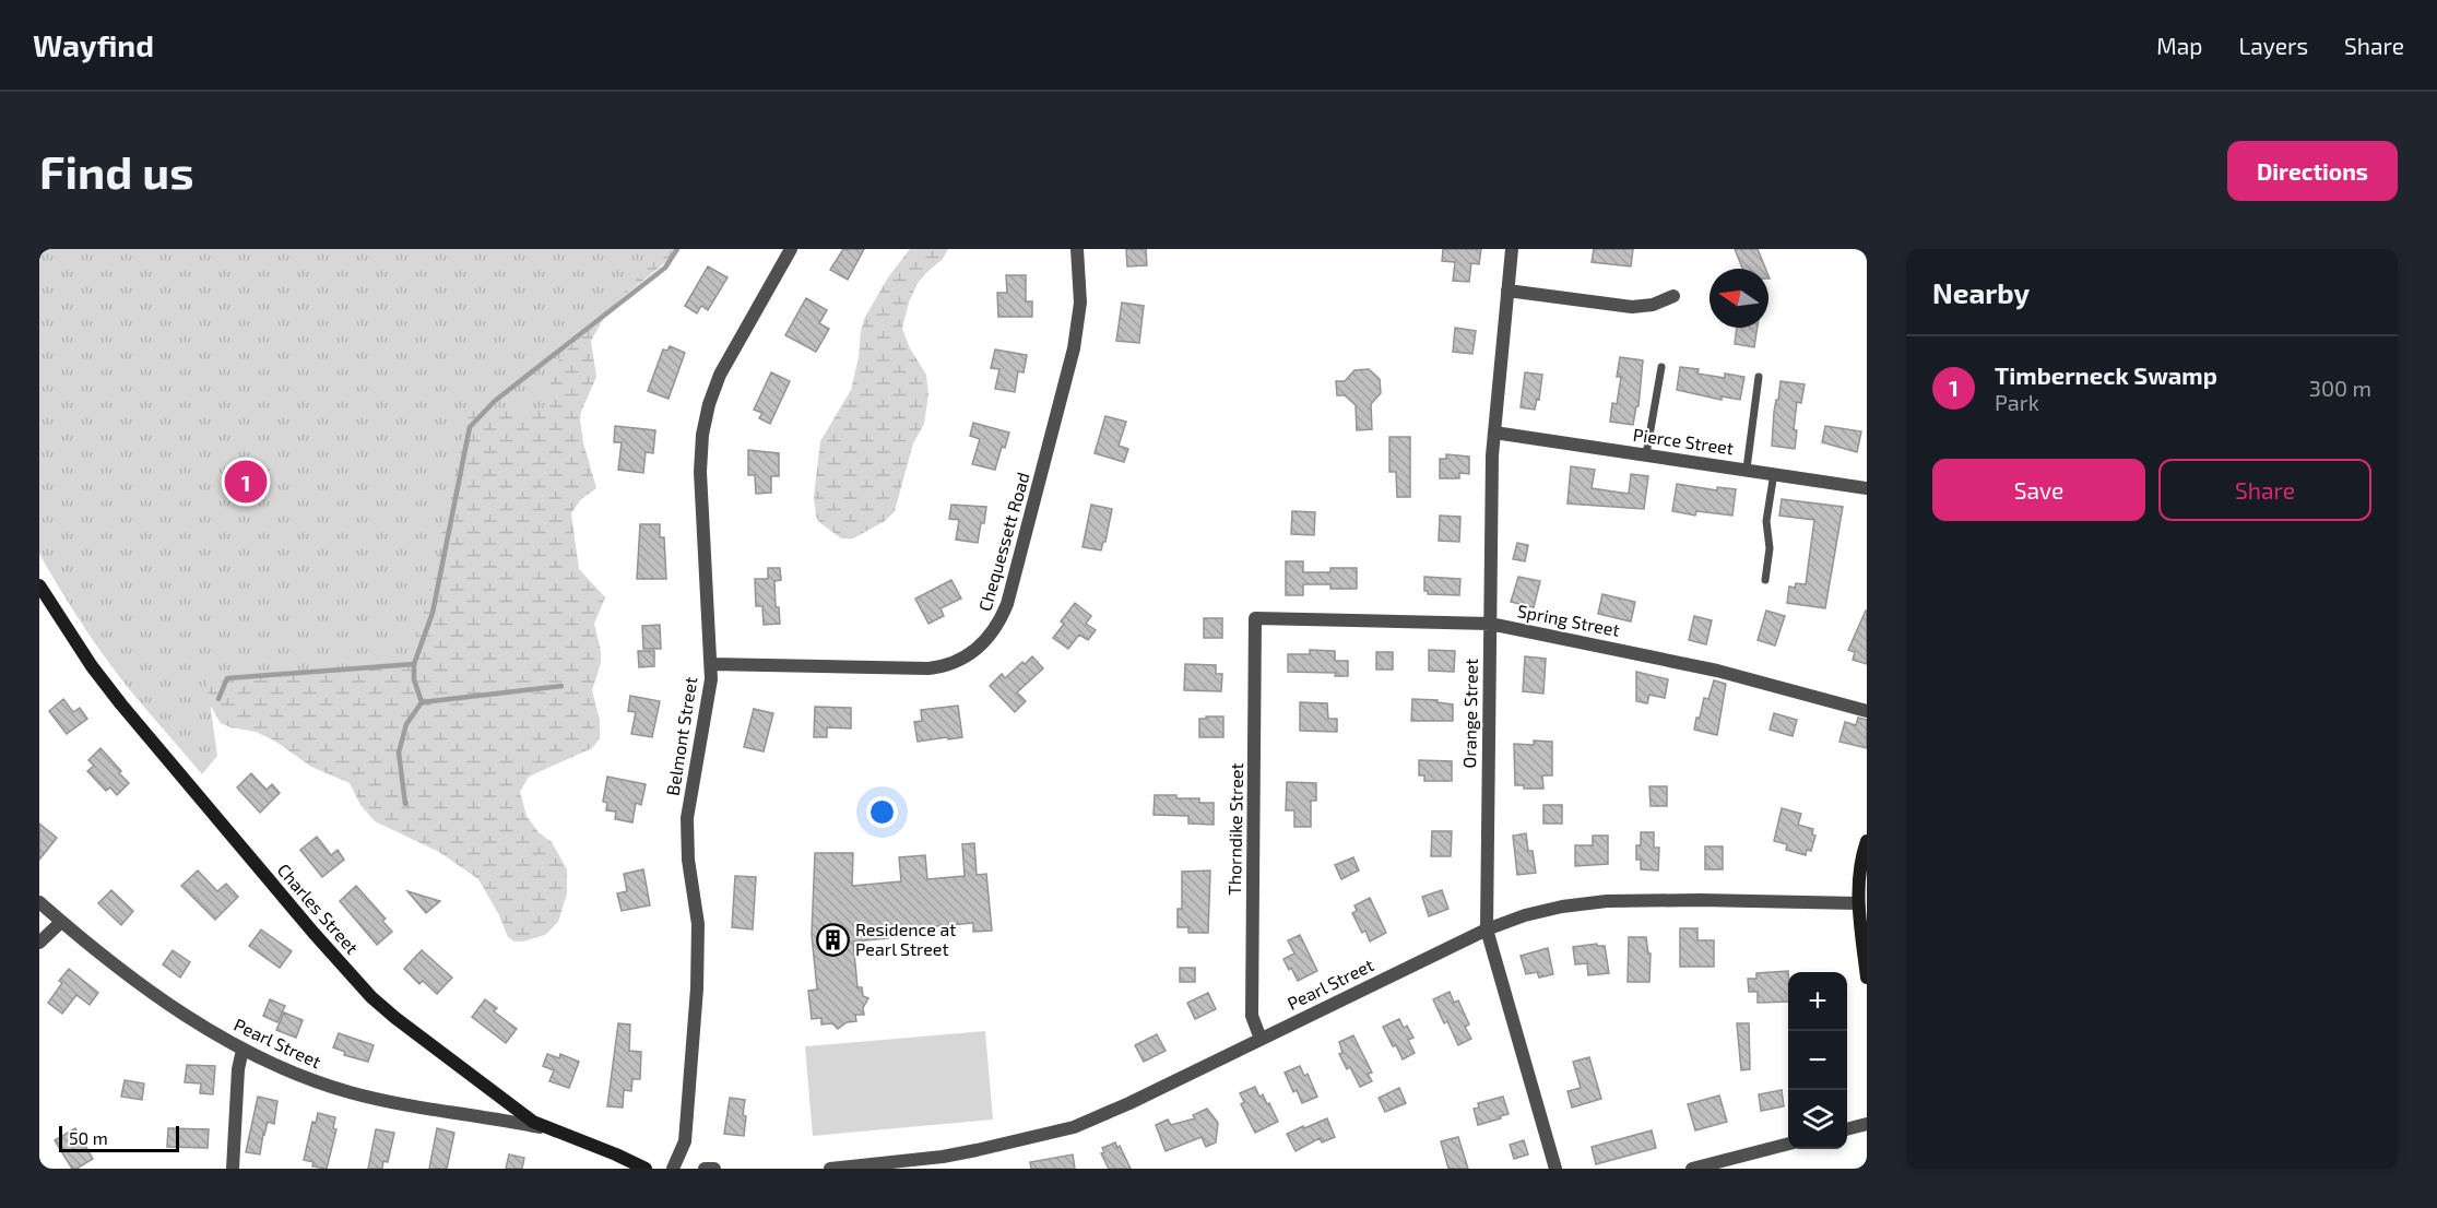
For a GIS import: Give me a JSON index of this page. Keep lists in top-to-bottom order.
{
  "streets": {
    "street": [
      "Pierce Street",
      "Chequessett Road",
      "Spring Street",
      "Orange Street",
      "Belmont Street",
      "Thorndike Street",
      "Charles Street",
      "Pearl Street"
    ]
  },
  "crossings": [
    ["Pierce Street", "Orange Street"],
    ["Chequessett Road", "Belmont Street"],
    ["Spring Street", "Orange Street"],
    ["Spring Street", "Thorndike Street"],
    ["Orange Street", "Pearl Street"],
    ["Thorndike Street", "Pearl Street"],
    ["Charles Street", "Pearl Street"]
  ],
  "places": {
    "building": ["Residence at Pearl Street"]
  },
  "scale_bar": "50 m",
  "north": "left",
  "page": {
    "header": "Wayfind",
    "nav": ["Map", "Layers", "Share"],
    "buttons": [
      "Directions",
      ["Save", "Share"]
    ],
    "title": "Find us",
    "heading": "Nearby",
    "list": [
      {
        "mark": "1",
        "name": "Timberneck Swamp",
        "note": "Park",
        "value": "300 m"
      }
    ],
    "pins": "1",
    "map_buttons": ["+", "−"],
    "scale": "50 m"
  }
}
